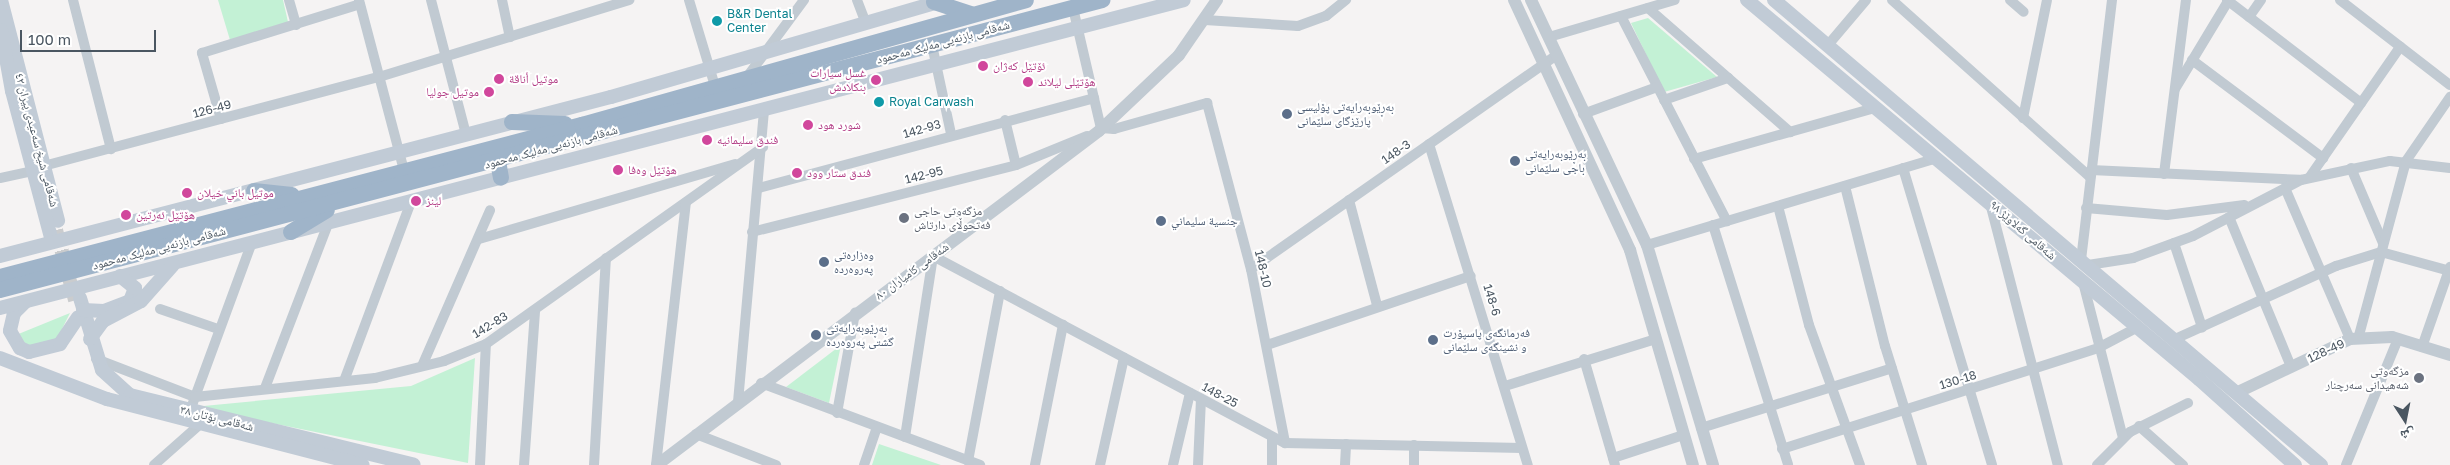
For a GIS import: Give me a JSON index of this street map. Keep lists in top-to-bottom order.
{
  "streets": {
    "highway": ["شەقامی بازنەیی مەلیک مەحمود"],
    "main road": ["شەقامی شیخ سەعیدی پیران ٤٢", "شەقامی گەلاوێژ ٩٨", "شەقامی بۆتان ٣٨"],
    "street": [
      "126-49",
      "142-93",
      "148-3",
      "142-95",
      "148-10",
      "شەقامی کامیاران ٨٠",
      "148-6",
      "142-83",
      "128-49",
      "130-18",
      "148-25"
    ]
  },
  "crossings": [
    ["148-3", "148-10"],
    ["148-3", "148-6"],
    ["142-95", "148-10"],
    ["142-95", "شەقامی کامیاران ٨٠"],
    ["شەقامی گەلاوێژ ٩٨", "128-49"],
    ["شەقامی گەلاوێژ ٩٨", "130-18"],
    ["148-10", "148-25"],
    ["شەقامی کامیاران ٨٠", "148-25"],
    ["148-6", "148-25"]
  ],
  "places": [
    "B&R Dental Center",
    "ئۆتێل کەژان",
    "موتيل أناقة",
    "غسل سيارات بنكلادش",
    "هۆتێلی لیلاند",
    "موتيل جوليا",
    "Royal Carwash",
    "بەڕێوبەرایەتی پۆلیسی پارێزگای سلێمانی",
    "شورد هود",
    "فندق سليمانيه",
    "بەڕێوبەرایەتی باجی سلێمانی",
    "هۆتێل وەفا",
    "فندق ستار وود",
    "موتيل باني خيلان",
    "لينز",
    "هۆتێل ئەرتین",
    "مزگەوتی حاجی فەتحوڵای دارتاش",
    "جنسية سليماني",
    "وەزارەتی پەروەردە",
    "بەڕێوبەرایەتی گشتی پەروەردە",
    "فەرمانگەی پاسپۆرت و نشینگەی سلێمانی",
    "مزگەوتی شەهیدانی سەرچنار"
  ],
  "scale_bar": "100 m",
  "north": "bottom"
}
